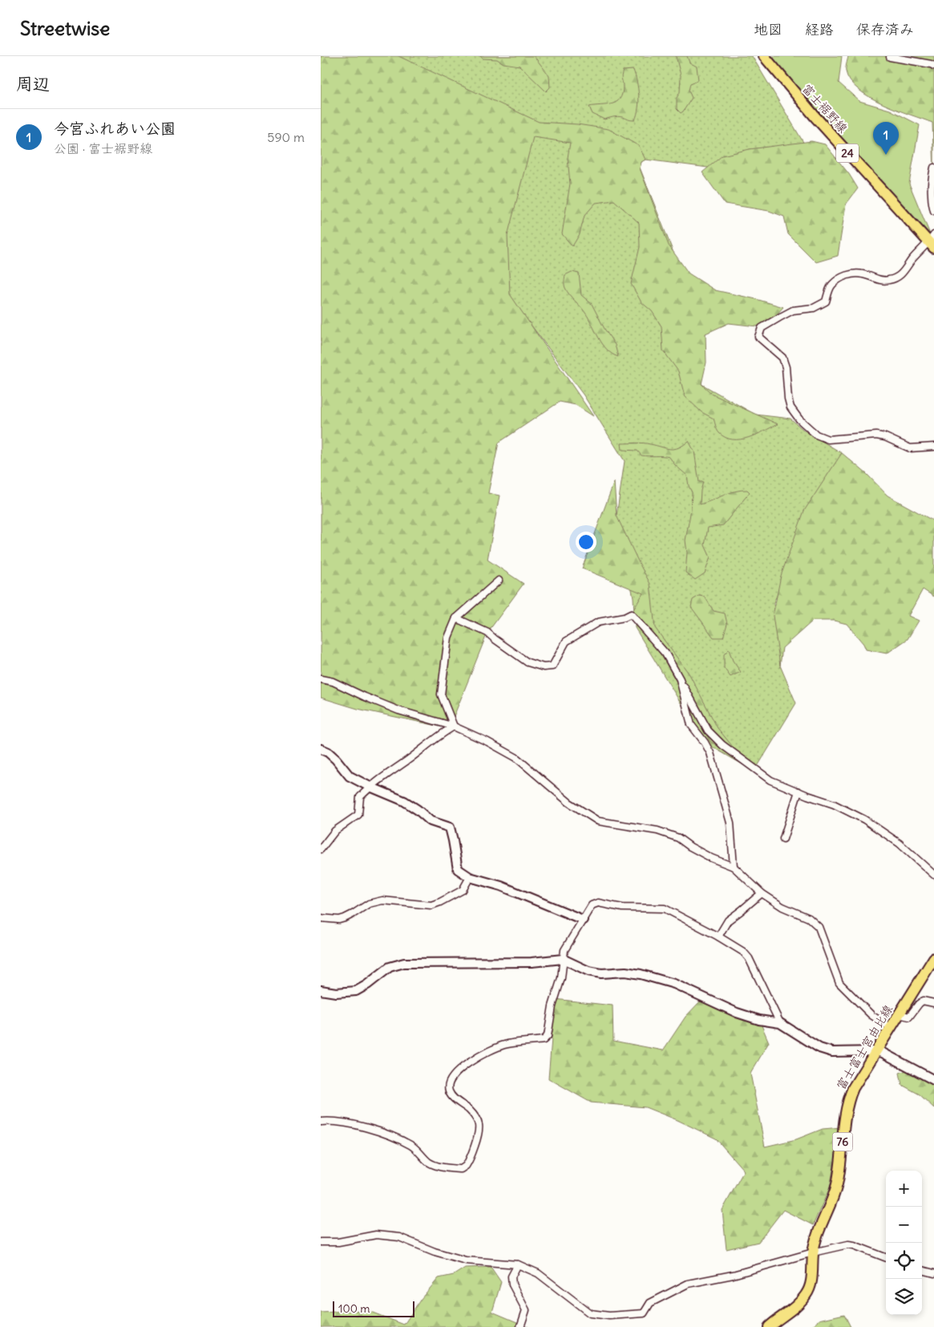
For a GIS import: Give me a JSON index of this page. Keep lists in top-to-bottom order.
{
  "streets": {
    "main road": [
      "富士裾野線",
      "24",
      "富士富士宮由比線",
      "76"
    ]
  },
  "scale_bar": "100 m",
  "page": {
    "header": "Streetwise",
    "nav": ["地図", "経路", "保存済み"],
    "heading": "周辺",
    "list": [
      {
        "mark": "1",
        "name": "今宮ふれあい公園",
        "note": "公園 · 富士裾野線",
        "value": "590 m"
      }
    ],
    "pins": "1",
    "map_buttons": ["+", "−"],
    "scale": "100 m"
  }
}
